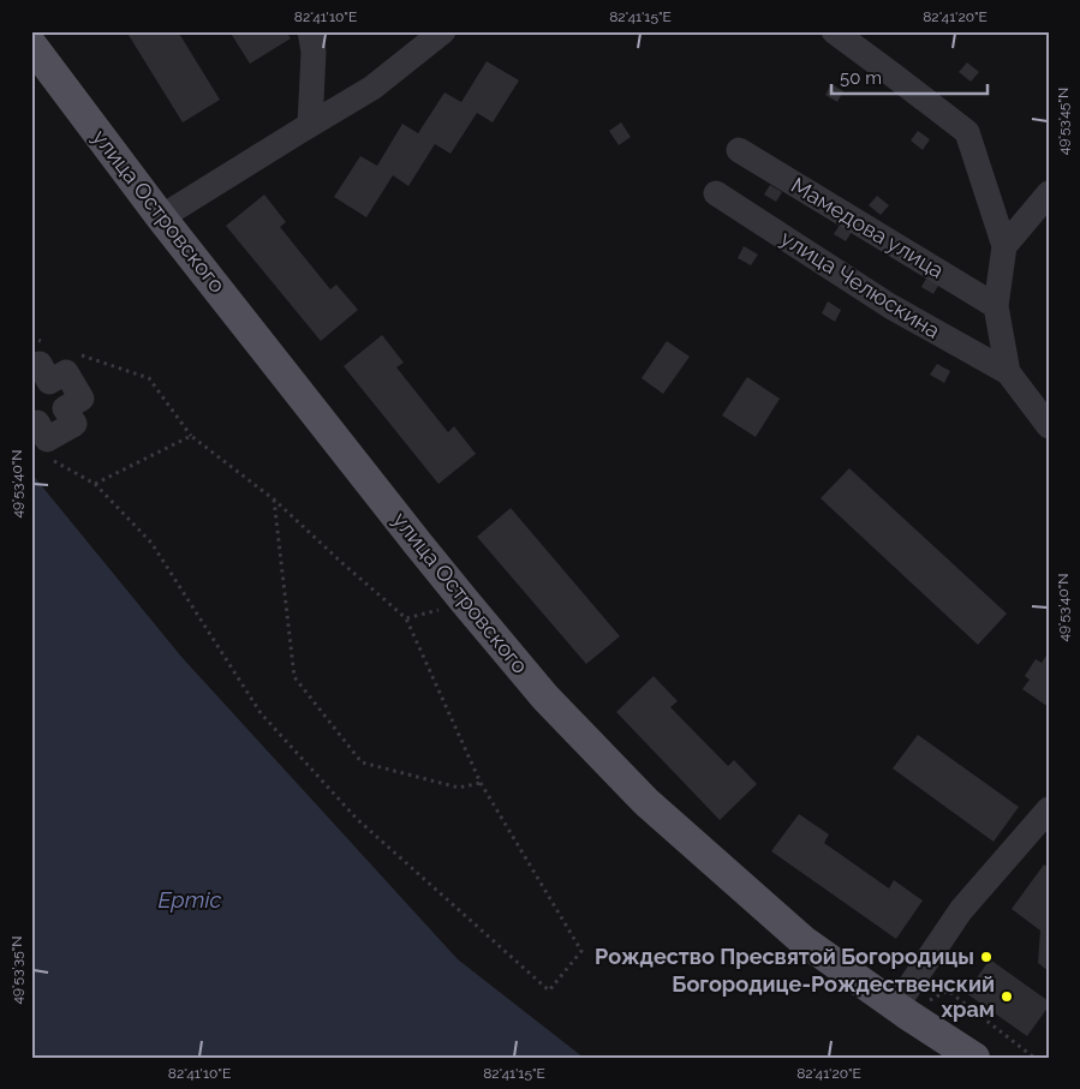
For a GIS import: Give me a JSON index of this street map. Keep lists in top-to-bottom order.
{
  "streets": {
    "main road": ["улица Островского"],
    "street": ["Мамедова улица", "улица Челюскина"]
  },
  "water": ["Ертіс"],
  "places": ["Рождество Пресвятой Богородицы", "Богородице-Рождественский храм"],
  "scale_bar": "50 m",
  "coordinates": [
    "82°41'10\"E",
    "82°41'15\"E",
    "82°41'20\"E",
    "49°53'45\"N",
    "49°53'40\"N",
    "49°53'35\"N"
  ]
}
